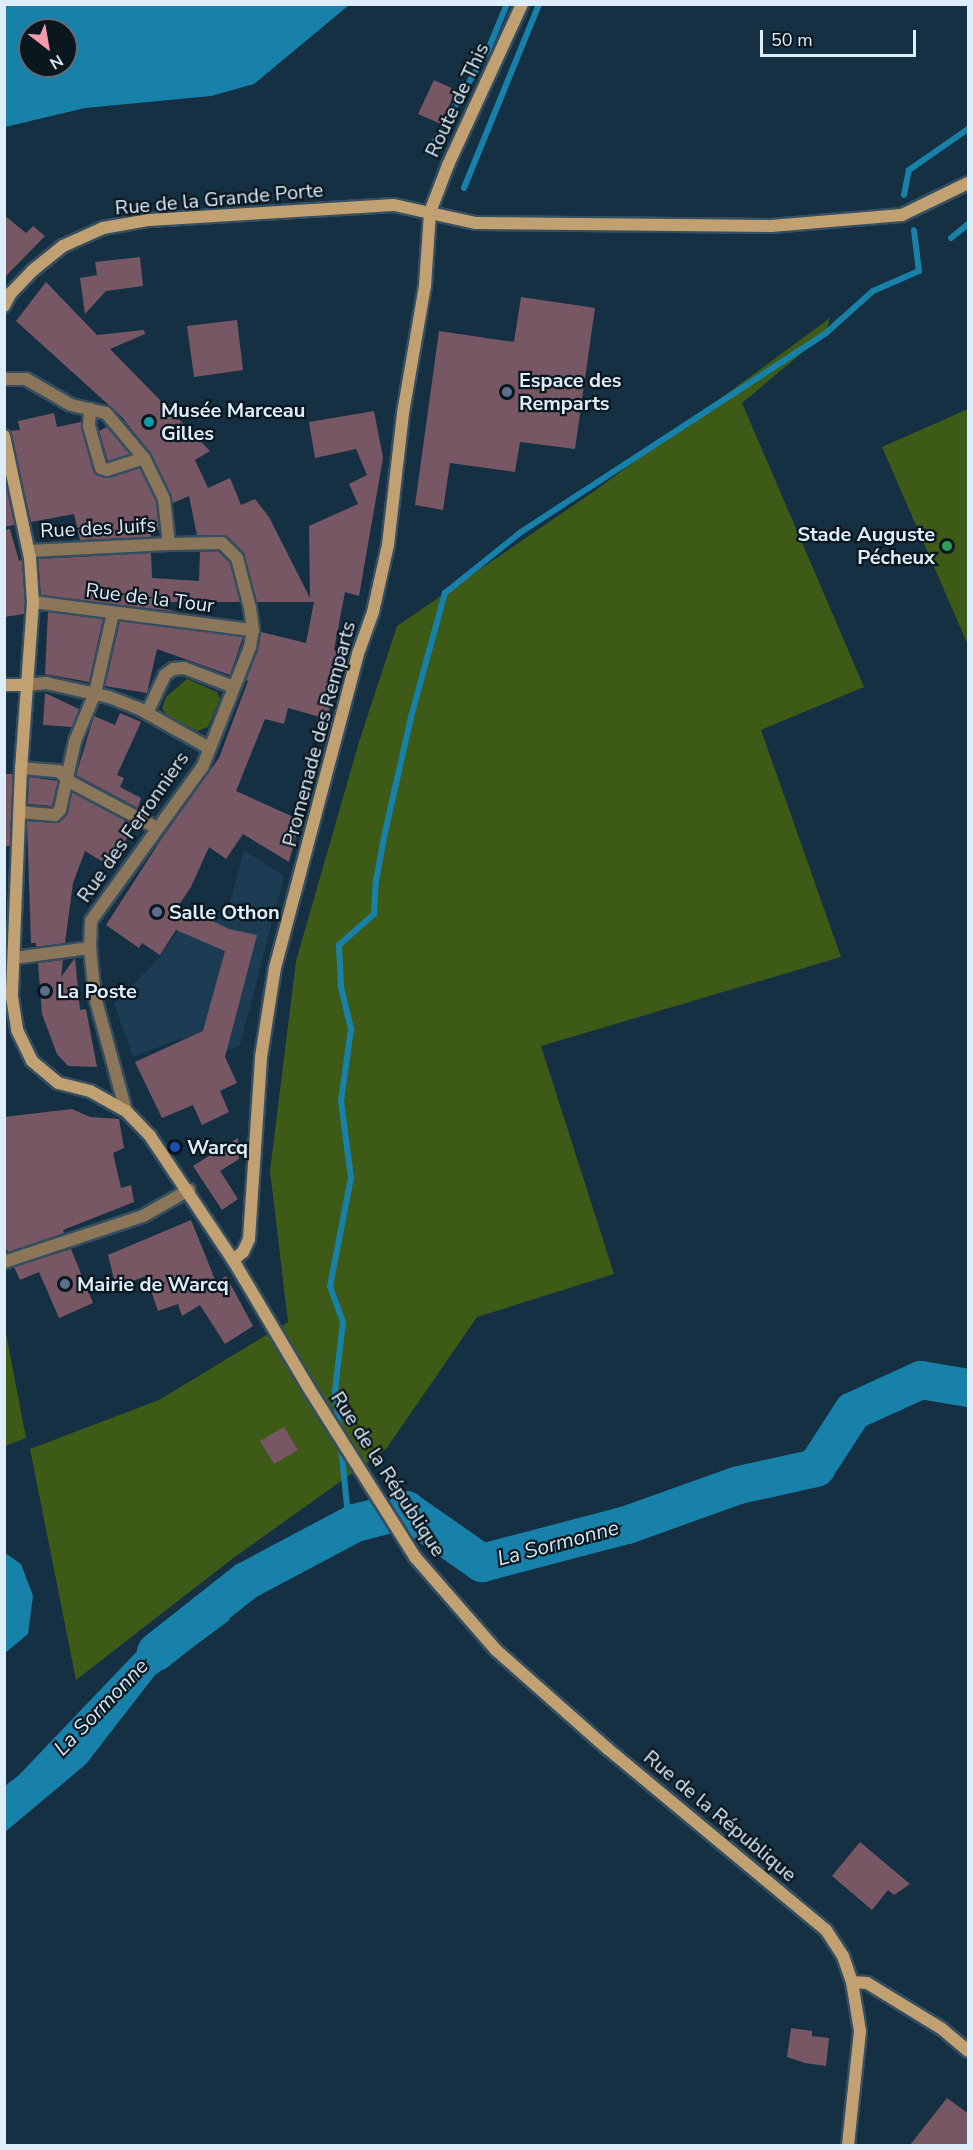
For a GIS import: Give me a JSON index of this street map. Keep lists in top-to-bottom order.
{
  "streets": {
    "main road": [
      "Route de This",
      "Rue de la Grande Porte",
      "Promenade des Remparts",
      "Rue de la République"
    ],
    "street": ["Rue des Juifs", "Rue de la Tour", "Rue des Ferronniers"]
  },
  "crossings": [
    ["Route de This", "Rue de la Grande Porte"],
    ["Route de This", "Promenade des Remparts"],
    ["Rue de la Grande Porte", "Promenade des Remparts"],
    ["Rue des Juifs", "Rue de la Tour"],
    ["Rue des Juifs", "Rue des Ferronniers"],
    ["Rue de la Tour", "Rue des Ferronniers"],
    ["Promenade des Remparts", "Rue de la République"],
    ["Rue des Ferronniers", "Rue de la République"]
  ],
  "water": ["La Sormonne"],
  "places": [
    "Espace des Remparts",
    "Musée Marceau Gilles",
    "Stade Auguste Pécheux",
    "Salle Othon",
    "La Poste",
    "Warcq",
    "Mairie de Warcq"
  ],
  "scale_bar": "50 m",
  "north": "bottom right"
}
